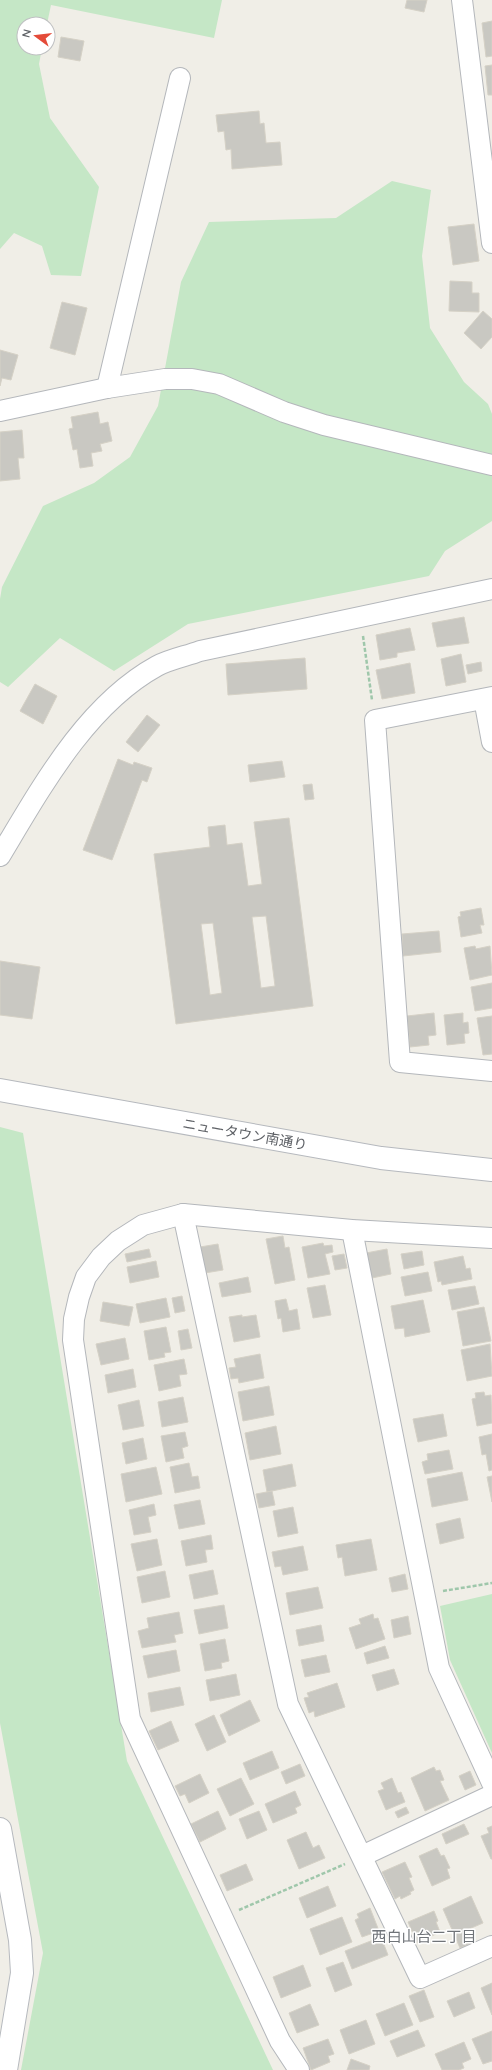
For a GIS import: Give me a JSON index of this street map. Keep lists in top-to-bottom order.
{
  "streets": {
    "street": ["ニュータウン南通り"]
  },
  "districts": ["西白山台二丁目"],
  "north": "left"
}
